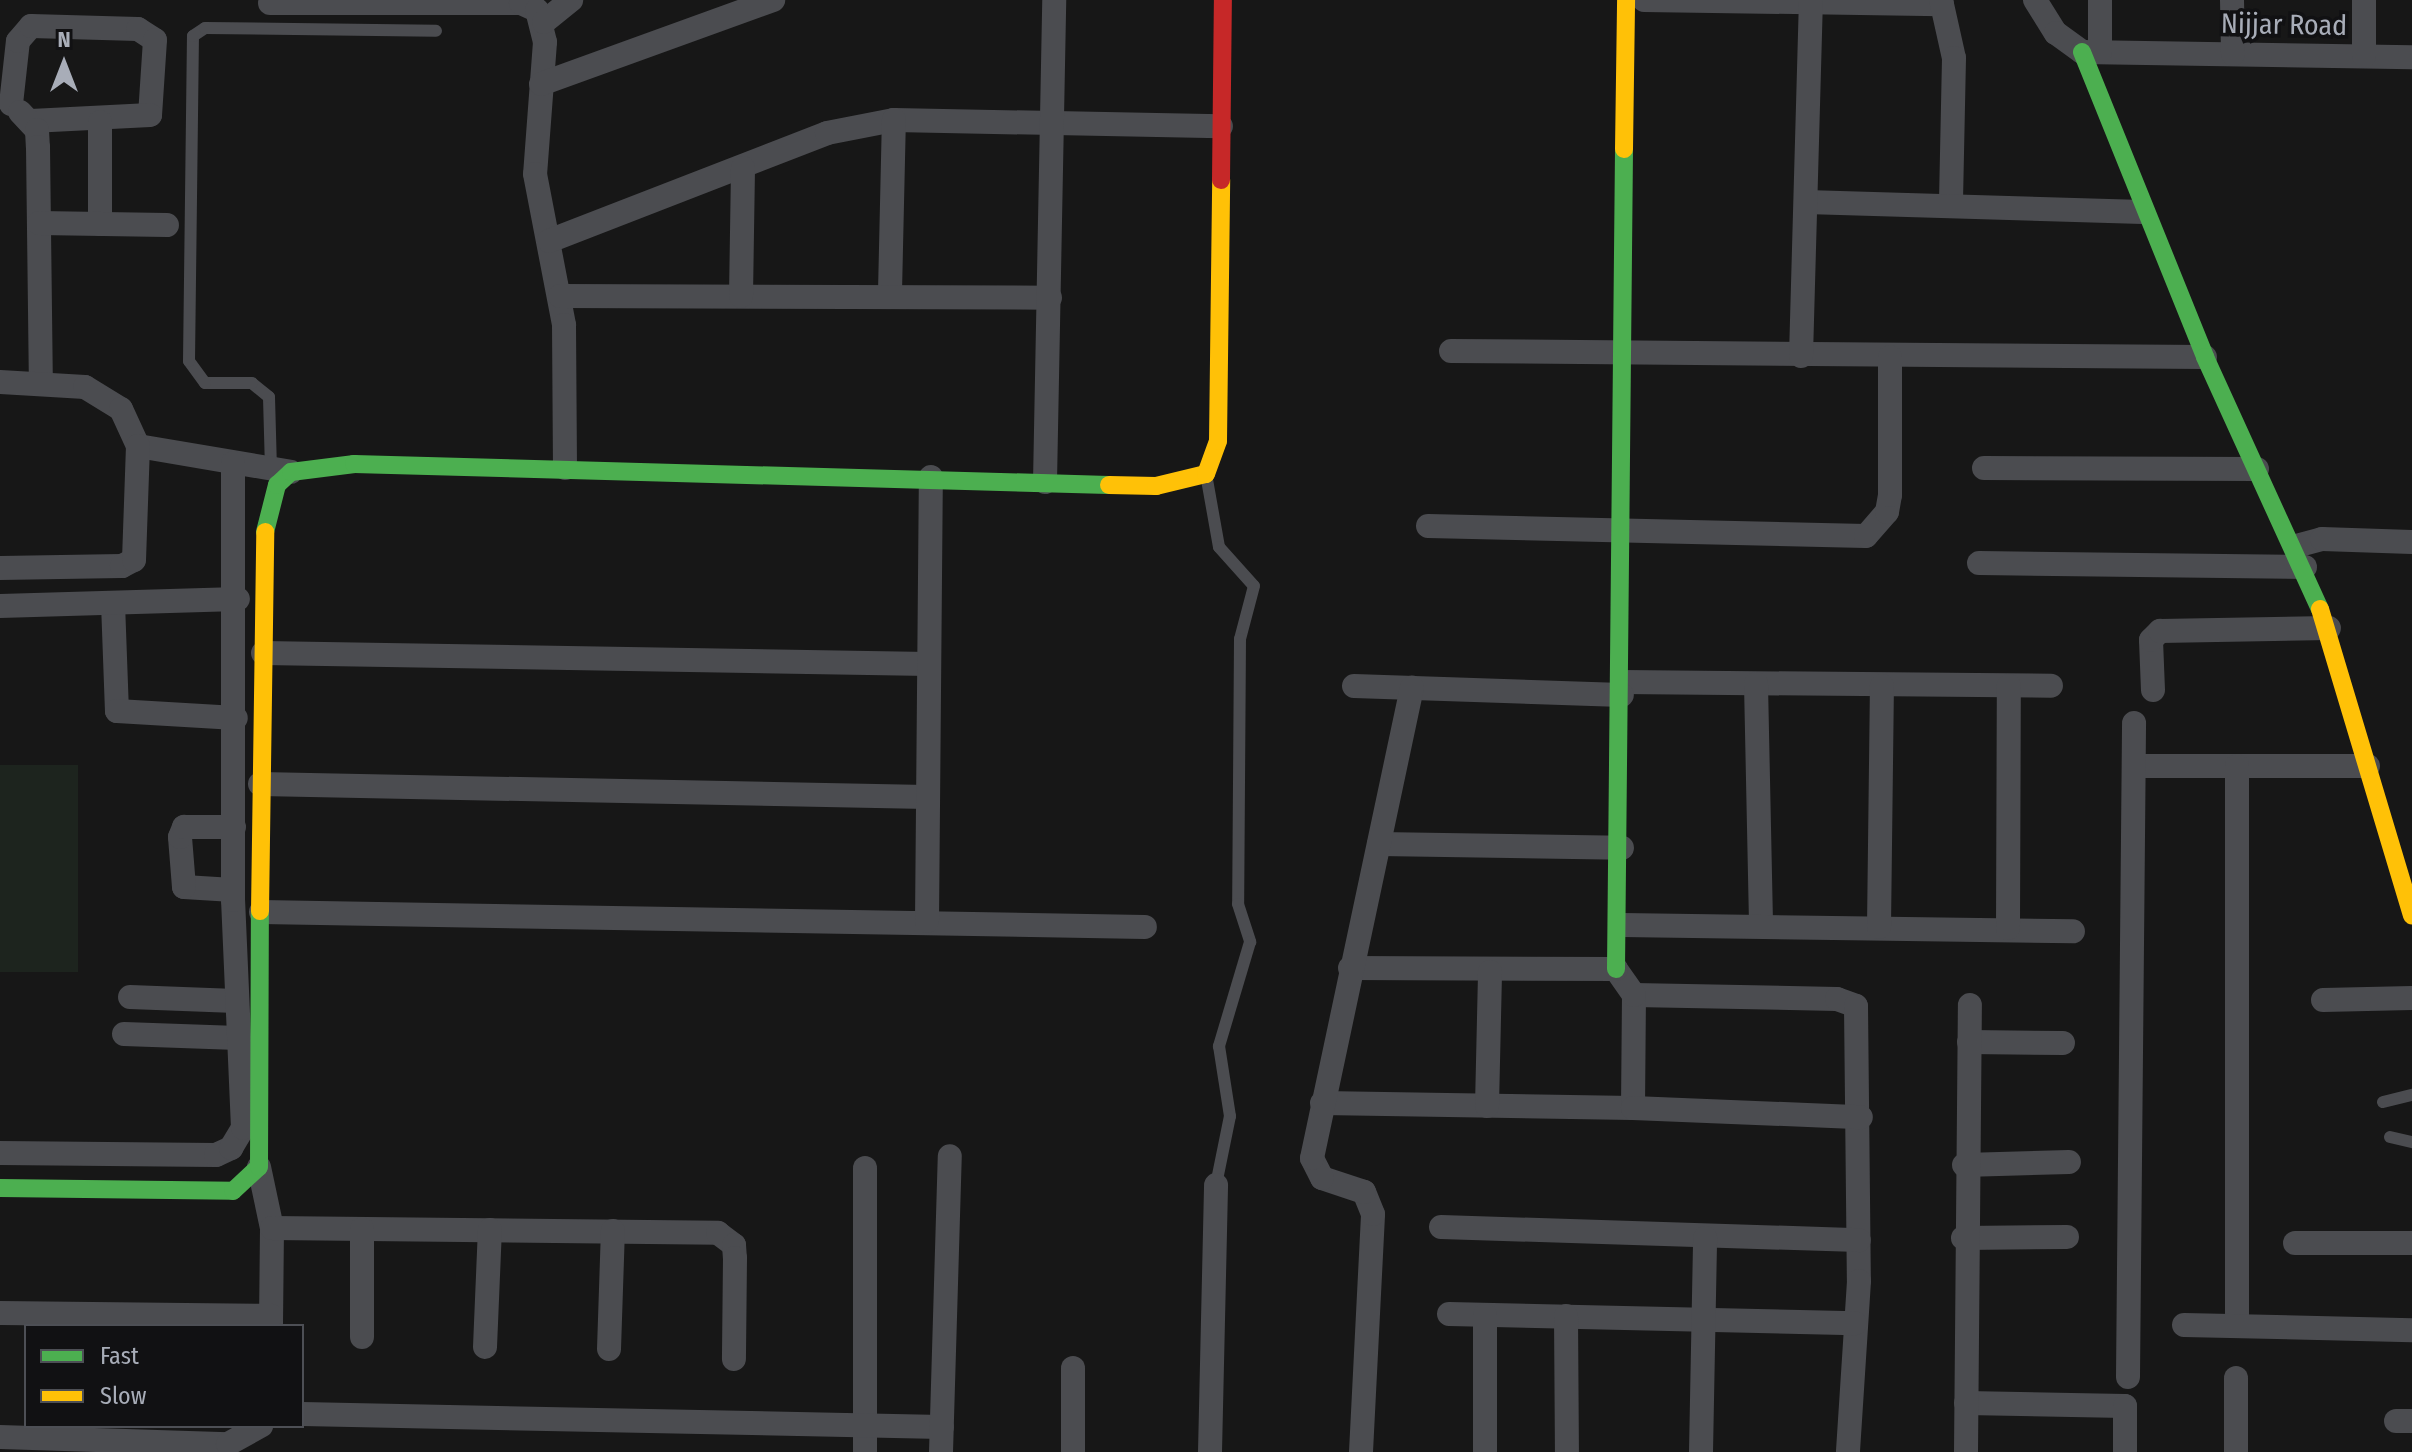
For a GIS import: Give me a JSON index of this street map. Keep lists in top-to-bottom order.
{
  "streets": {
    "street": ["Nijjar Road"]
  },
  "legend": ["Fast", "Slow"],
  "north": "top"
}
